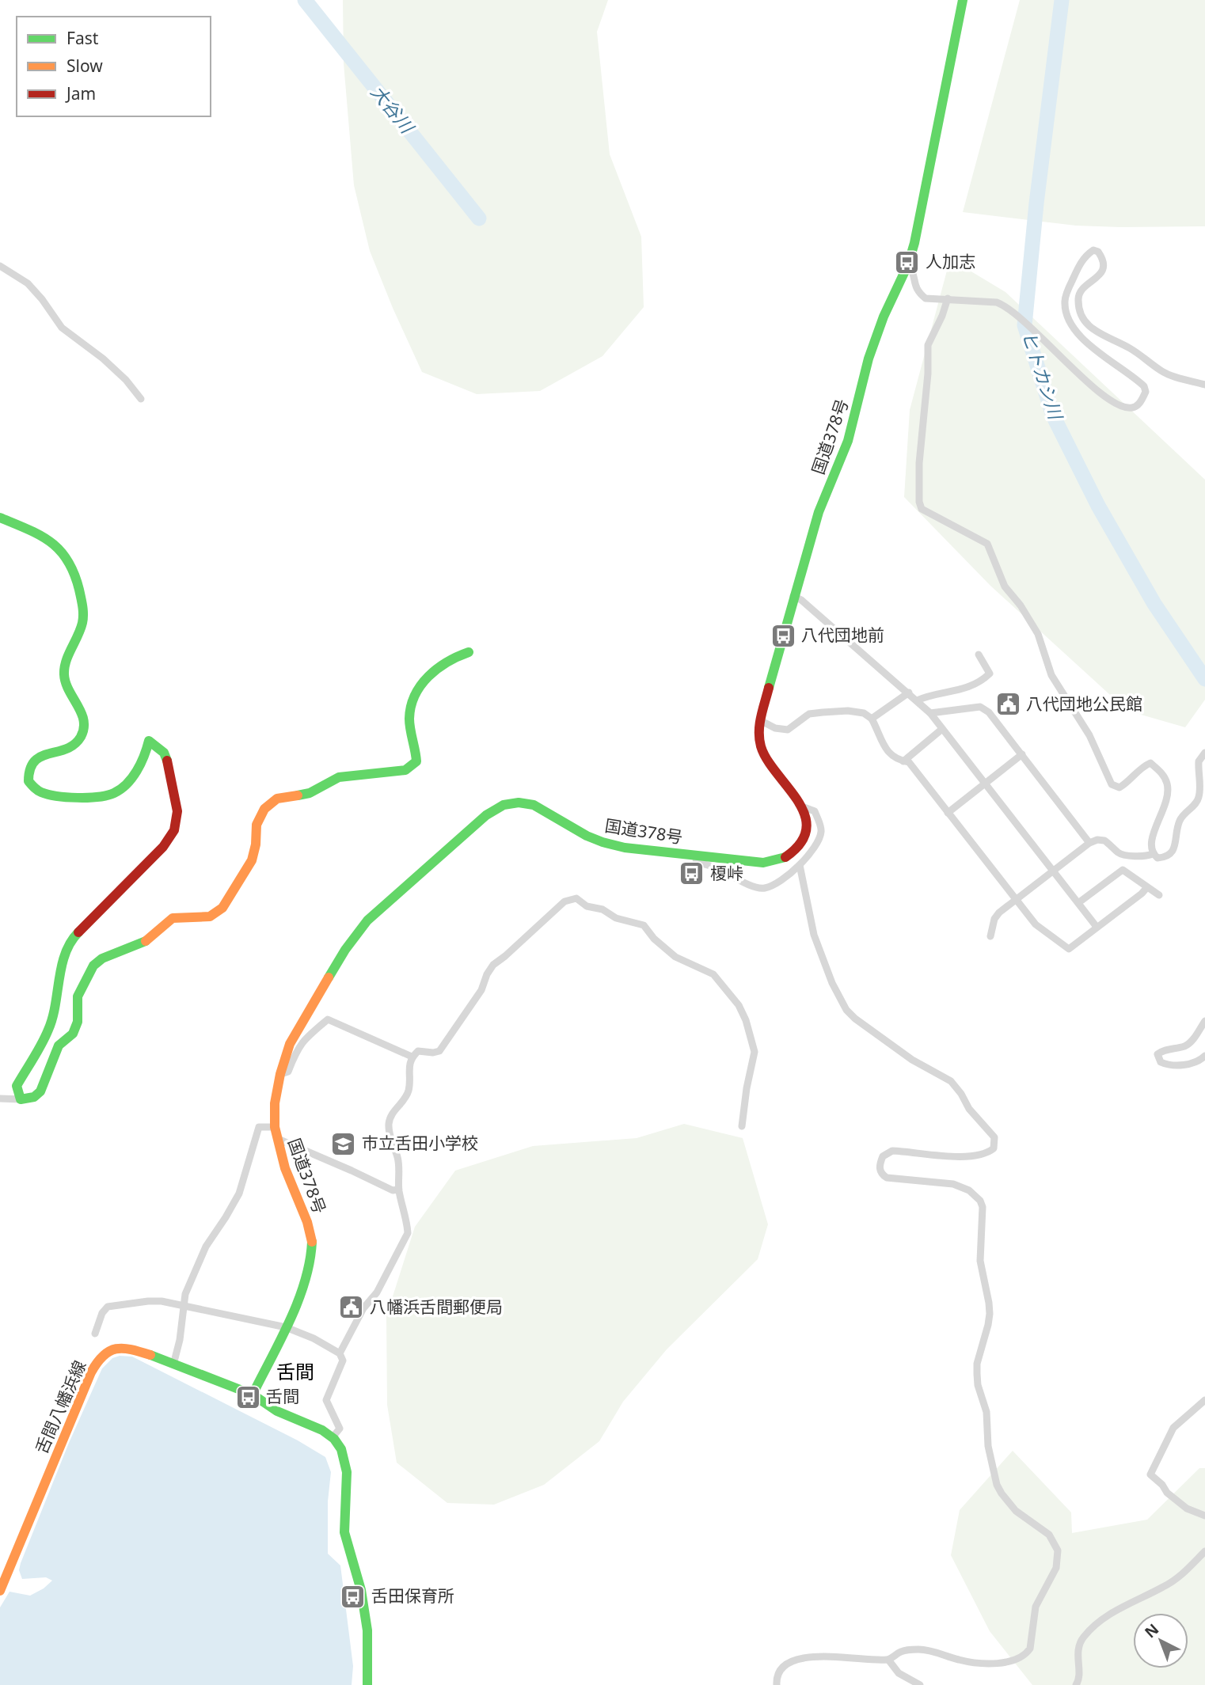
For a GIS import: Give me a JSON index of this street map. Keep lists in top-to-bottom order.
{
  "streets": {
    "main road": ["国道378号", "舌間八幡浜線"]
  },
  "crossings": [
    ["国道378号", "舌間八幡浜線"]
  ],
  "districts": ["舌間"],
  "water": ["大谷川", "ヒトカシ川"],
  "places": {
    "bus stop": [
      "人加志",
      "八代団地前",
      "榎峠",
      "舌間",
      "舌田保育所"
    ],
    "public building": ["八代団地公民館", "八幡浜舌間郵便局"],
    "school or university": ["市立舌田小学校"]
  },
  "legend": ["Fast", "Slow", "Jam"],
  "north": "top left"
}
